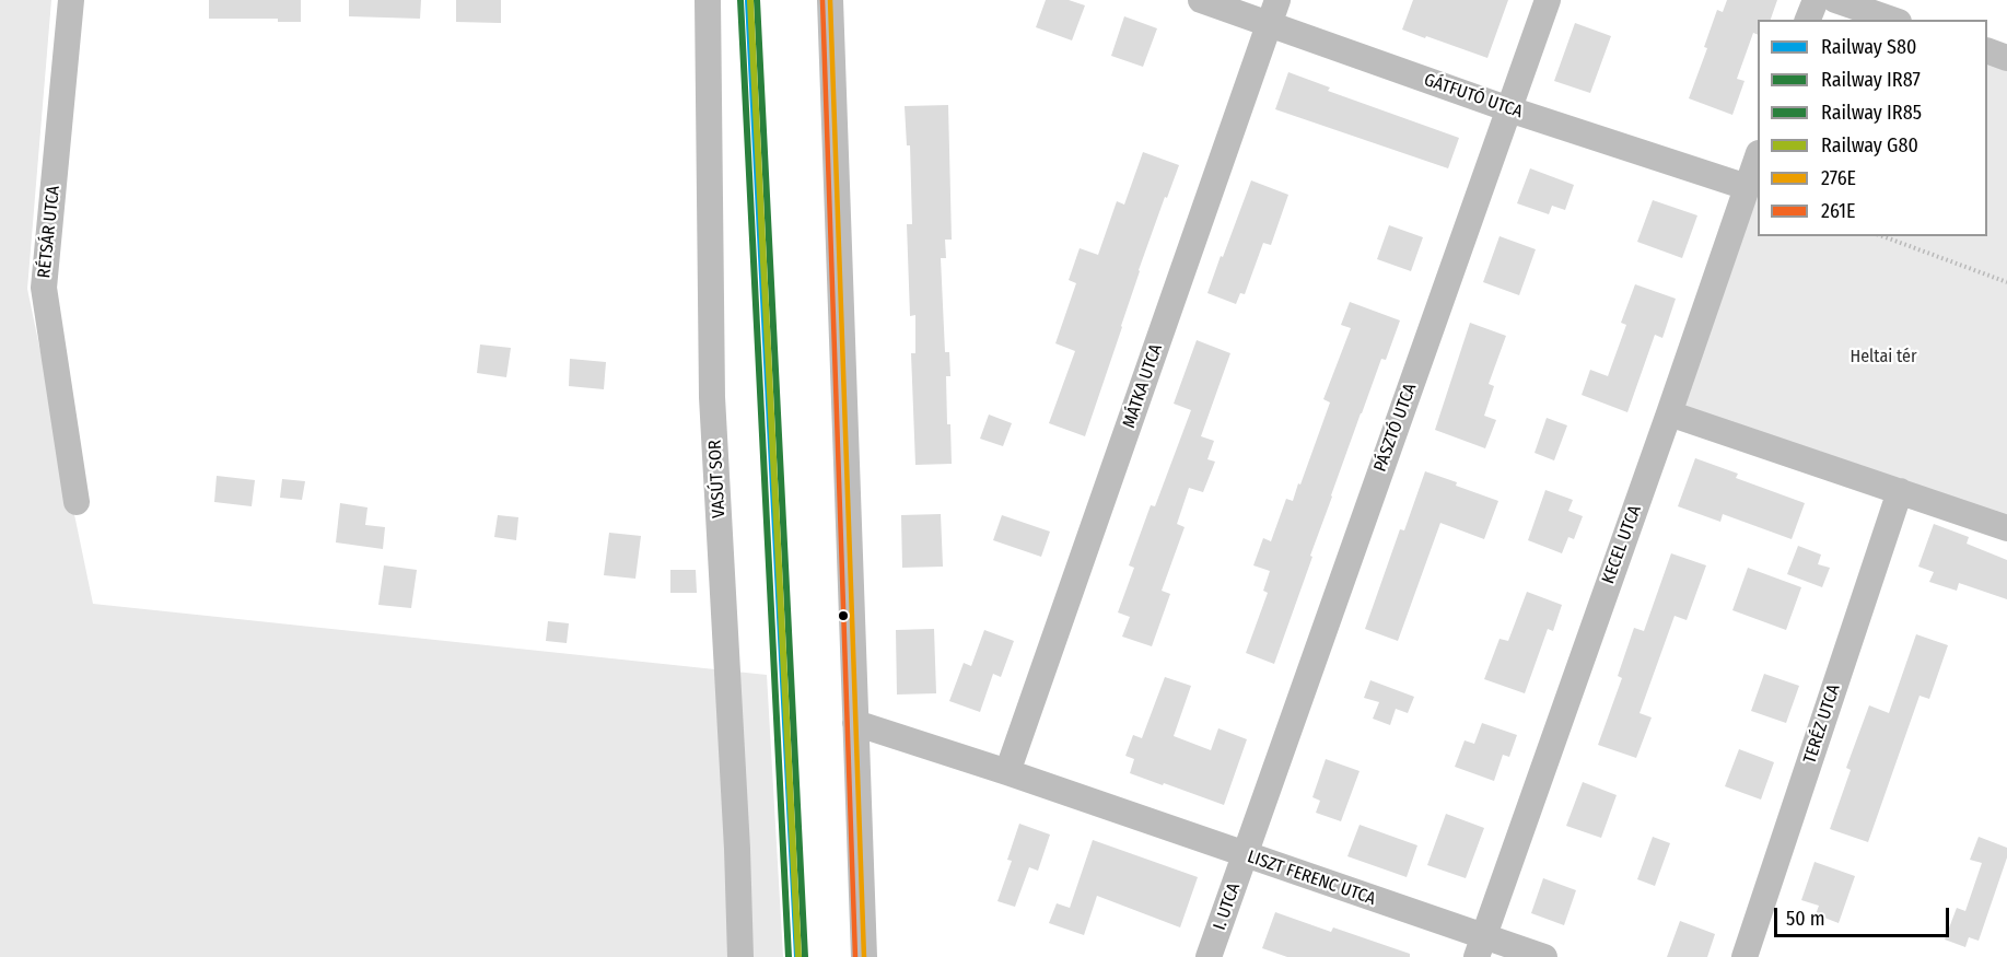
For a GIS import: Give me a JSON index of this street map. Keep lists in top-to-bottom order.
{
  "streets": {
    "street": [
      "GÁTFUTÓ UTCA",
      "RÉTSÁR UTCA",
      "MÁTKA UTCA",
      "PÁSZTÓ UTCA",
      "VASÚT SOR",
      "KECEL UTCA",
      "TERÉZ UTCA",
      "LISZT FERENC UTCA",
      "I. UTCA"
    ]
  },
  "crossings": [
    ["GÁTFUTÓ UTCA", "MÁTKA UTCA"],
    ["GÁTFUTÓ UTCA", "PÁSZTÓ UTCA"],
    ["GÁTFUTÓ UTCA", "KECEL UTCA"],
    ["MÁTKA UTCA", "LISZT FERENC UTCA"],
    ["PÁSZTÓ UTCA", "LISZT FERENC UTCA"],
    ["PÁSZTÓ UTCA", "I. UTCA"],
    ["KECEL UTCA", "LISZT FERENC UTCA"],
    ["LISZT FERENC UTCA", "I. UTCA"]
  ],
  "parks": ["Heltai tér"],
  "lines": [
    "rail line S80",
    "rail line IR87",
    "rail line IR85",
    "transit line 276E",
    "transit line 261E",
    "rail line G80"
  ],
  "legend": [
    "Railway S80",
    "Railway IR87",
    "Railway IR85",
    "Railway G80",
    "276E",
    "261E"
  ],
  "scale_bar": "50 m"
}
